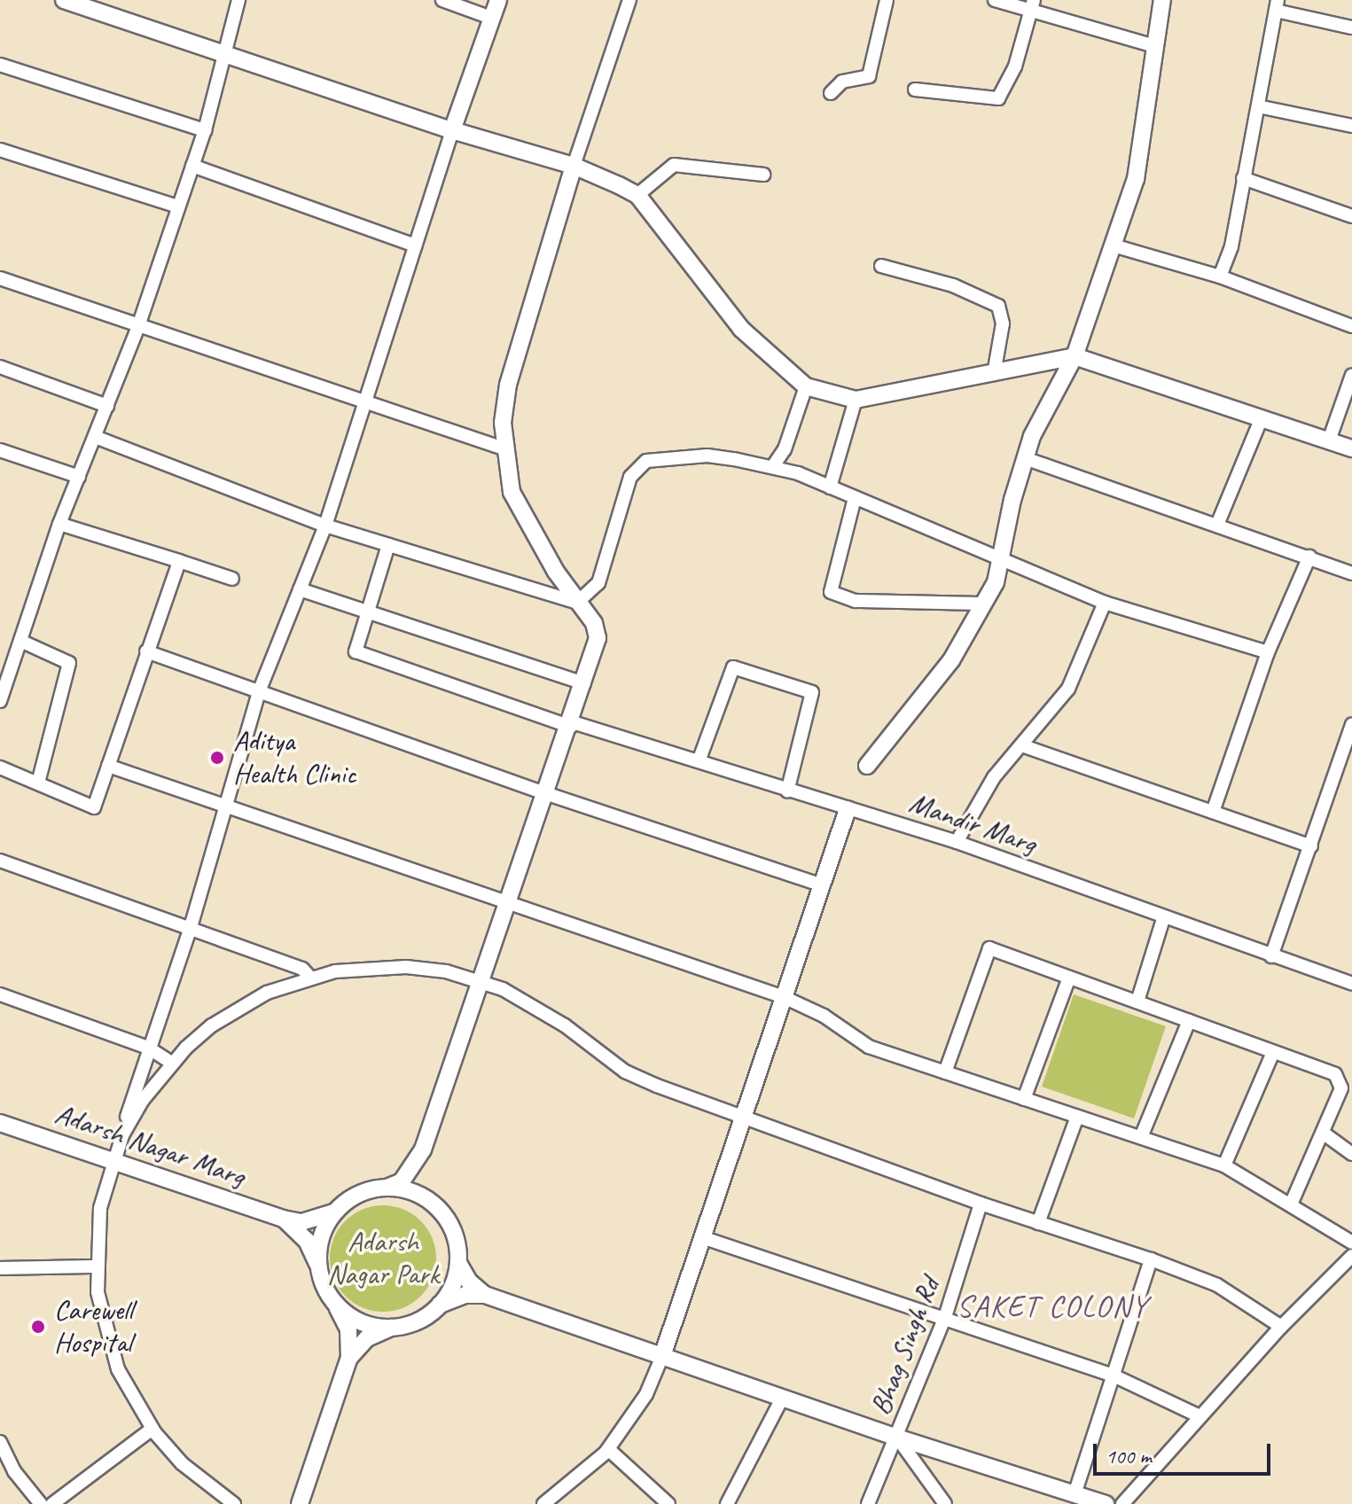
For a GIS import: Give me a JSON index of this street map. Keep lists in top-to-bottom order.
{
  "streets": {
    "street": ["Mandir Marg", "Adarsh Nagar Marg", "Bhag Singh Rd"]
  },
  "districts": ["SAKET COLONY"],
  "parks": ["Adarsh Nagar Park"],
  "places": ["Aditya Health Clinic", "Carewell Hospital"],
  "scale_bar": "100 m"
}
